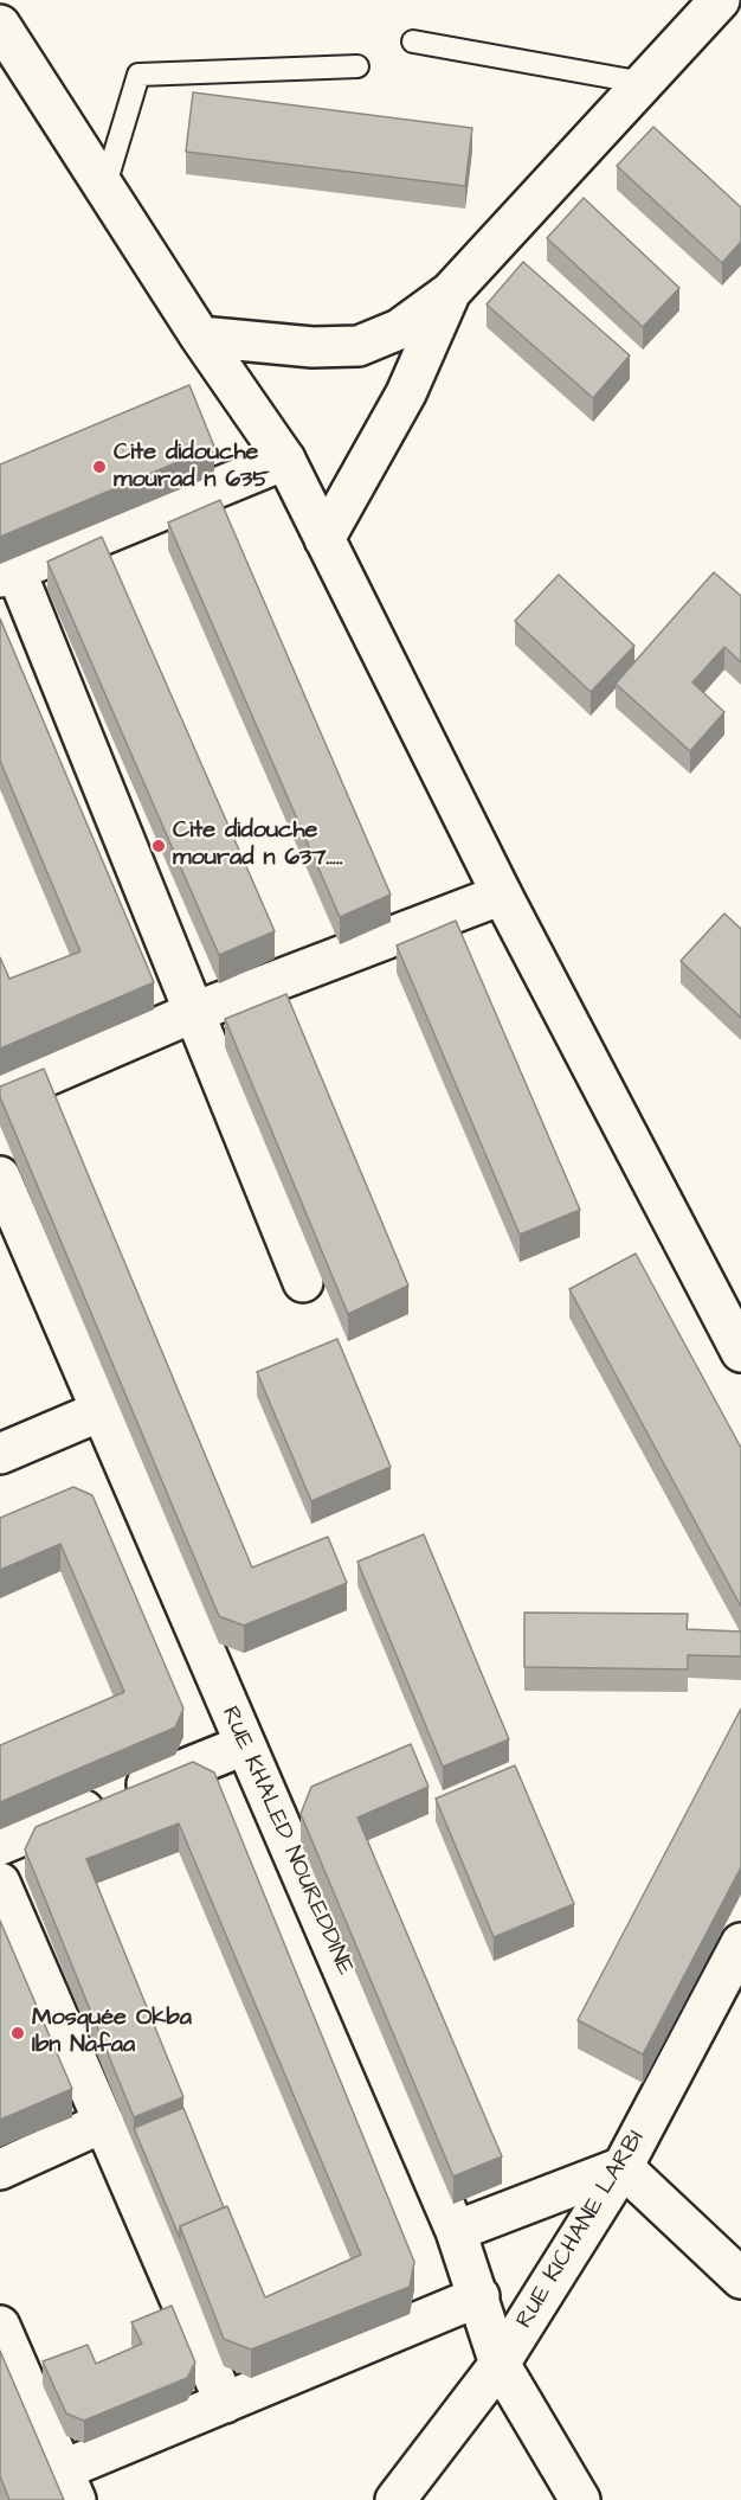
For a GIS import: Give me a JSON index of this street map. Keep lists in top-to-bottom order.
{
  "streets": {
    "street": ["RUE KHALED NOUREDDINE", "RUE KICHANE LARBI"]
  },
  "crossings": [
    ["RUE KHALED NOUREDDINE", "RUE KICHANE LARBI"]
  ],
  "places": ["Cite didouche mourad n 635", "Cite didouche mourad n 637.....", "Mosquée Okba Ibn Nafaa"]
}
